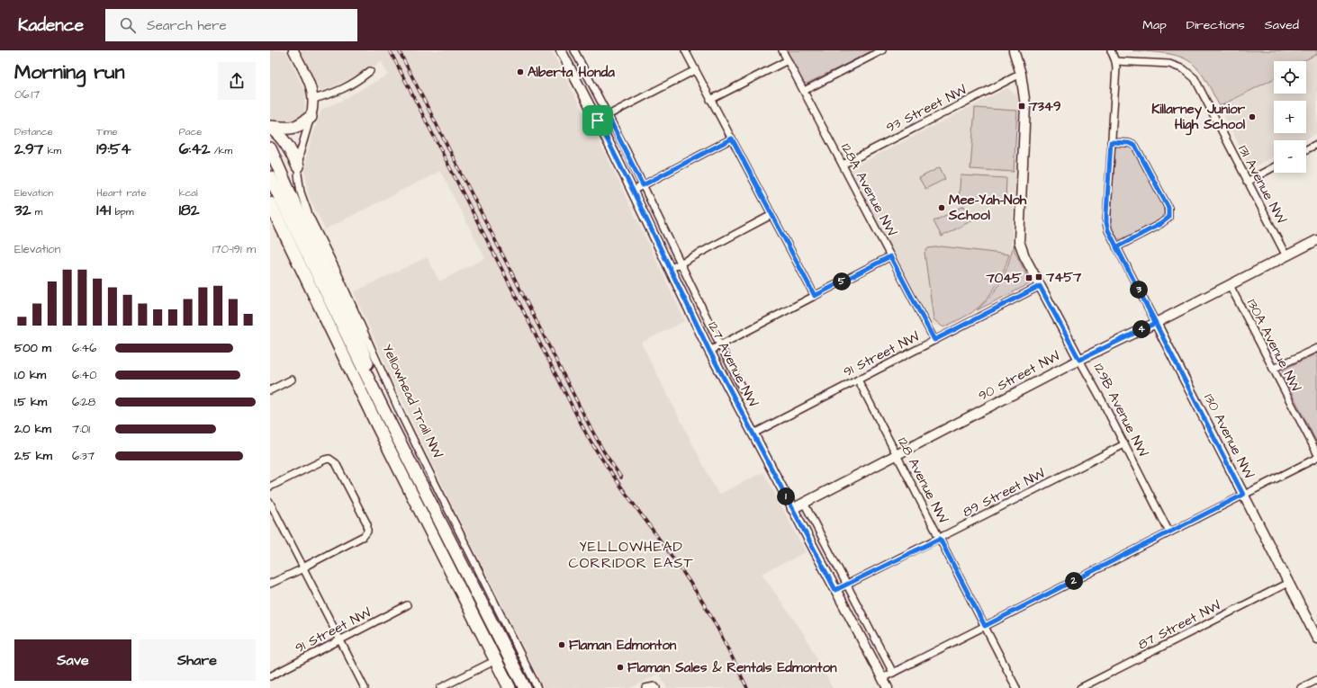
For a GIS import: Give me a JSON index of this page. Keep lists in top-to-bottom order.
{
  "streets": {
    "highway": ["Yellowhead Trail NW"],
    "street": [
      "93 Street NW",
      "131 Avenue NW",
      "128A Avenue NW",
      "130A Avenue NW",
      "91 Street NW",
      "127 Avenue NW",
      "90 Street NW",
      "129B Avenue NW",
      "130 Avenue NW",
      "128 Avenue NW",
      "89 Street NW",
      "87 Street NW"
    ]
  },
  "crossings": [
    ["93 Street NW", "128A Avenue NW"],
    ["93 Street NW", "129B Avenue NW"],
    ["131 Avenue NW", "90 Street NW"],
    ["131 Avenue NW", "130 Avenue NW"],
    ["128A Avenue NW", "91 Street NW"],
    ["130A Avenue NW", "90 Street NW"],
    ["91 Street NW", "127 Avenue NW"],
    ["91 Street NW", "129B Avenue NW"],
    ["91 Street NW", "128 Avenue NW"],
    ["127 Avenue NW", "90 Street NW"],
    ["127 Avenue NW", "89 Street NW"],
    ["90 Street NW", "129B Avenue NW"],
    ["90 Street NW", "130 Avenue NW"],
    ["90 Street NW", "128 Avenue NW"],
    ["129B Avenue NW", "89 Street NW"],
    ["130 Avenue NW", "87 Street NW"],
    ["128 Avenue NW", "89 Street NW"]
  ],
  "districts": ["YELLOWHEAD CORRIDOR EAST"],
  "places": {
    "other": [
      "Alberta Honda",
      "Killarney Junior High School",
      "Mee-Yah-Noh School",
      "Flaman Edmonton",
      "Flaman Sales & Rentals Edmonton"
    ],
    "transit": ["7349", "7457", "7045"]
  },
  "page": {
    "header": "Kadence",
    "search": "Search here",
    "nav": ["Map", "Directions", "Saved"],
    "heading": ["Morning run", "06:17"],
    "map_buttons": ["+", "−"],
    "stats": [
      ["Distance", "2.97 km"],
      ["Time", "19:54"],
      ["Pace", "6:42 /km"],
      ["Elevation", "32 m"],
      ["Heart rate", "141 bpm"],
      ["kcal", "182"]
    ],
    "chart": ["Elevation", "170–191 m"],
    "pins": [
      "5",
      "3",
      "4",
      "1",
      "2"
    ],
    "list": [
      {
        "name": "500 m",
        "note": "6:46"
      },
      {
        "name": "1.0 km",
        "note": "6:40"
      },
      {
        "name": "1.5 km",
        "note": "6:28"
      },
      {
        "name": "2.0 km",
        "note": "7:01"
      },
      {
        "name": "2.5 km",
        "note": "6:37"
      }
    ],
    "buttons": ["Save", "Share"]
  }
}
